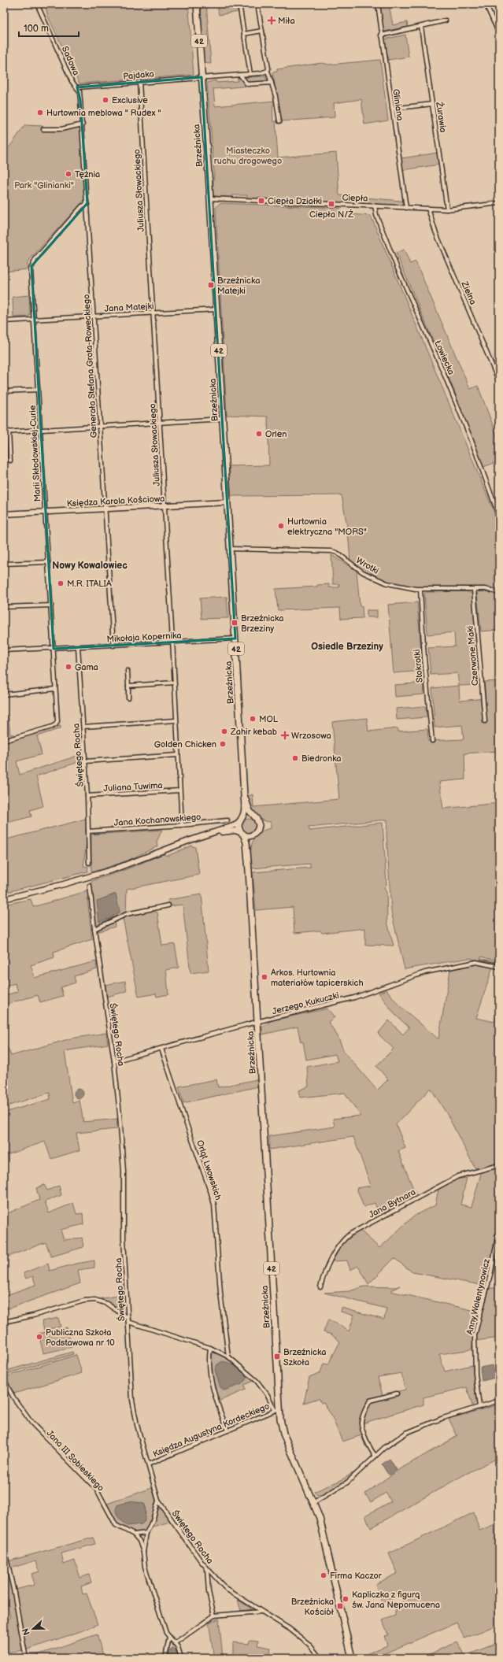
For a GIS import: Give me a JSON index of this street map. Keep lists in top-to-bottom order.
{
  "streets": {
    "main road": ["42", "Brzeźnicka", "Księdza Karola Kościowa"],
    "street": [
      "Sadowa",
      "Pajdaka",
      "Gliniana",
      "Żurawia",
      "Juliusza Słowackiego",
      "Ciepła",
      "Zielna",
      "Jana Matejki",
      "Łowiecka",
      "Generała Stefana Grota-Roweckiego",
      "Marii Skłodowskiej-Curie",
      "Wrotki",
      "Mikołaja Kopernika",
      "Czerwone Maki",
      "Stokrotki",
      "Świętego Rocha",
      "Juliana Tuwima",
      "Jana Kochanowskiego",
      "Jerzego Kukuczki",
      "Orląt Lwowskich",
      "Jana Bytnara",
      "Anny Walentynowicz",
      "Księdza Augustyna Kordeckiego",
      "Jana III Sobieskiego"
    ]
  },
  "crossings": [
    ["42", "Brzeźnicka"],
    ["Sadowa", "Pajdaka"],
    ["Sadowa", "Generała Stefana Grota-Roweckiego"],
    ["Pajdaka", "Brzeźnicka"],
    ["Pajdaka", "Juliusza Słowackiego"],
    ["Pajdaka", "Generała Stefana Grota-Roweckiego"],
    ["Gliniana", "Ciepła"],
    ["Żurawia", "Ciepła"],
    ["Brzeźnicka", "Ciepła"],
    ["Brzeźnicka", "Jana Matejki"],
    ["Brzeźnicka", "Księdza Karola Kościowa"],
    ["Brzeźnicka", "Wrotki"],
    ["Brzeźnicka", "Mikołaja Kopernika"],
    ["Brzeźnicka", "Jerzego Kukuczki"],
    ["Brzeźnicka", "Księdza Augustyna Kordeckiego"],
    ["Juliusza Słowackiego", "Jana Matejki"],
    ["Juliusza Słowackiego", "Księdza Karola Kościowa"],
    ["Juliusza Słowackiego", "Mikołaja Kopernika"],
    ["Juliusza Słowackiego", "Juliana Tuwima"],
    ["Juliusza Słowackiego", "Jana Kochanowskiego"],
    ["Ciepła", "Zielna"],
    ["Ciepła", "Łowiecka"],
    ["Jana Matejki", "Generała Stefana Grota-Roweckiego"],
    ["Jana Matejki", "Marii Skłodowskiej-Curie"],
    ["Generała Stefana Grota-Roweckiego", "Marii Skłodowskiej-Curie"],
    ["Generała Stefana Grota-Roweckiego", "Księdza Karola Kościowa"],
    ["Generała Stefana Grota-Roweckiego", "Mikołaja Kopernika"],
    ["Marii Skłodowskiej-Curie", "Księdza Karola Kościowa"],
    ["Marii Skłodowskiej-Curie", "Mikołaja Kopernika"],
    ["Wrotki", "Czerwone Maki"],
    ["Wrotki", "Stokrotki"],
    ["Mikołaja Kopernika", "Świętego Rocha"],
    ["Świętego Rocha", "Juliana Tuwima"],
    ["Świętego Rocha", "Jana Kochanowskiego"],
    ["Świętego Rocha", "Jerzego Kukuczki"],
    ["Świętego Rocha", "Księdza Augustyna Kordeckiego"],
    ["Jerzego Kukuczki", "Orląt Lwowskich"]
  ],
  "districts": ["Nowy Kowalowiec", "Osiedle Brzeziny"],
  "parks": ["Miasteczko ruchu drogowego", "Park \"Glinianki\""],
  "places": {
    "health": ["Miła", "Wrzosowa"],
    "other": [
      "Exclusive",
      "Hurtownia meblowa \" Rudex \"",
      "Tężnia",
      "Orlen",
      "Hurtownia elektryczna \"MORS\"",
      "M.R. ITALIA",
      "Gama",
      "MOL",
      "Zahir kebab",
      "Golden Chicken",
      "Biedronka",
      "Arkos. Hurtownia materiałów tapicerskich",
      "Publiczna Szkoła Podstawowa nr 10",
      "Firma Kaczor",
      "Kapliczka z figurą św. Jana Nepomucena"
    ],
    "transit": [
      "Ciepła Działki",
      "Ciepła N/Ż",
      "Brzeźnicka Matejki",
      "Brzeźnicka Brzeziny",
      "Brzeźnicka Szkoła",
      "Brzeźnicka Kościół"
    ]
  },
  "scale_bar": "100 m",
  "north": "left"
}
